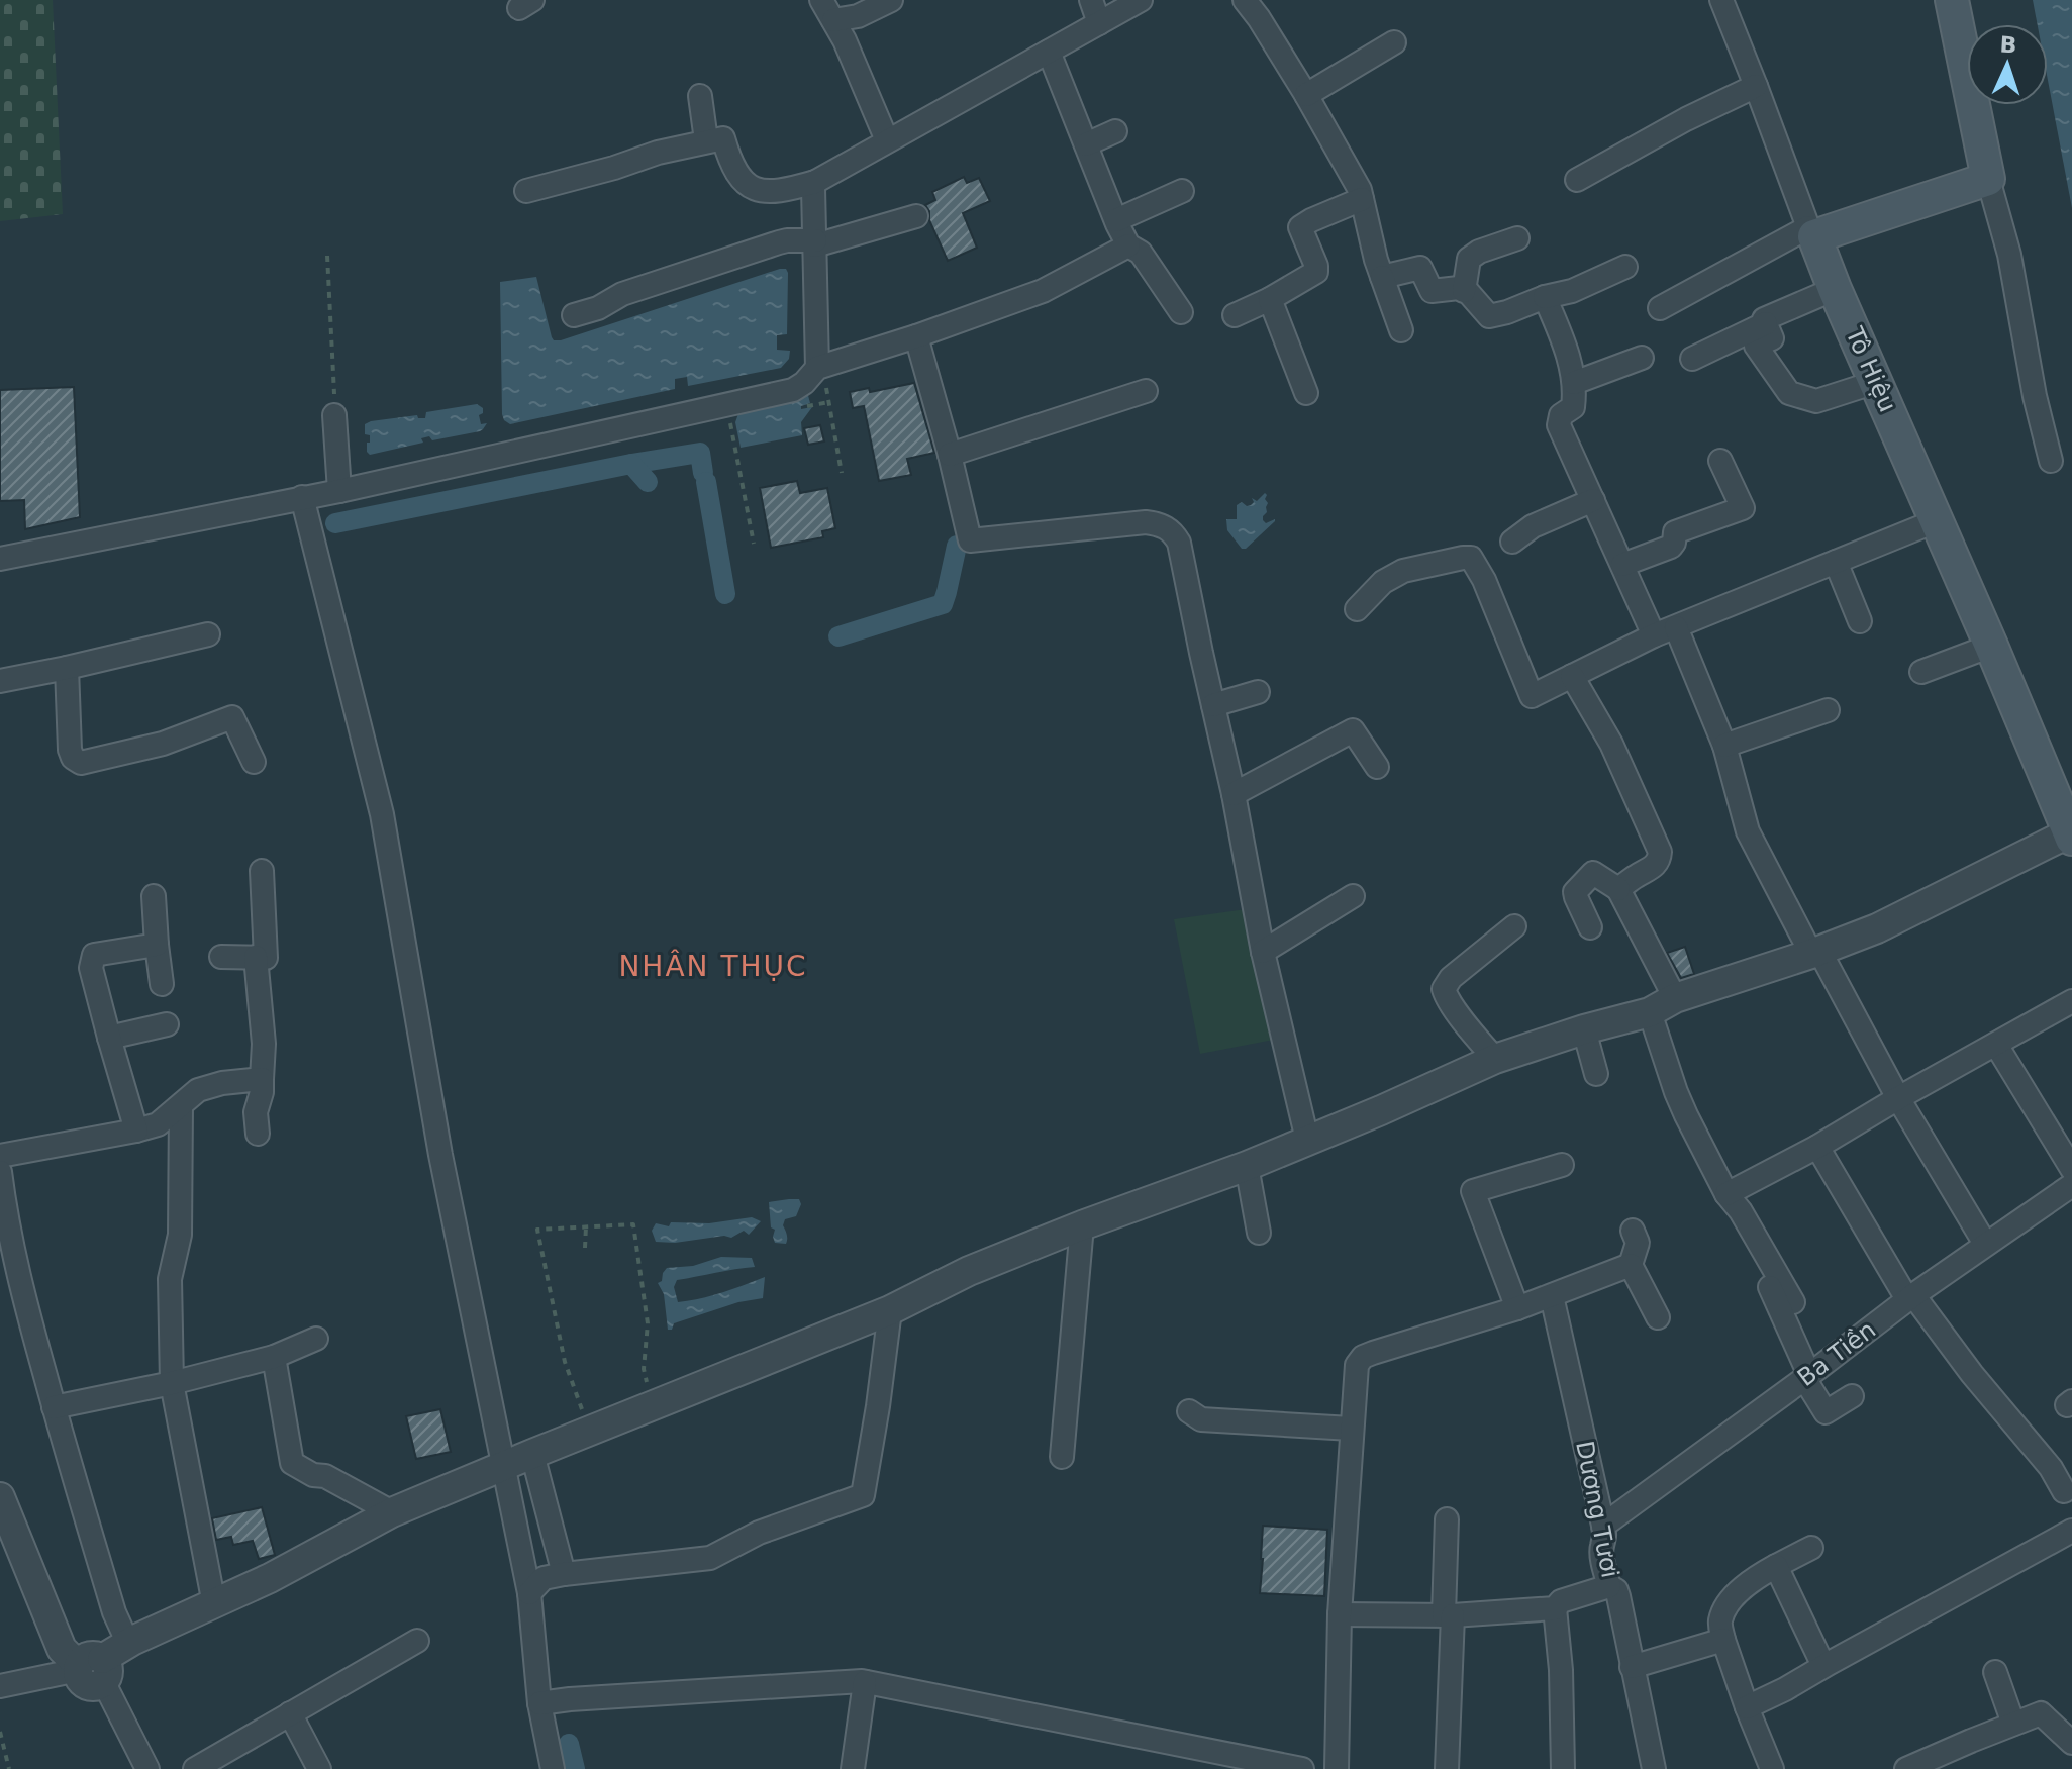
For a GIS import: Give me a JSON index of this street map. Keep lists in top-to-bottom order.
{
  "streets": {
    "main road": ["Tô Hiệu"],
    "street": ["Ba Tiền", "Dương Tươi"]
  },
  "crossings": [
    ["Ba Tiền", "Dương Tươi"]
  ],
  "districts": ["NHÂN THỤC"],
  "north": "top"
}
